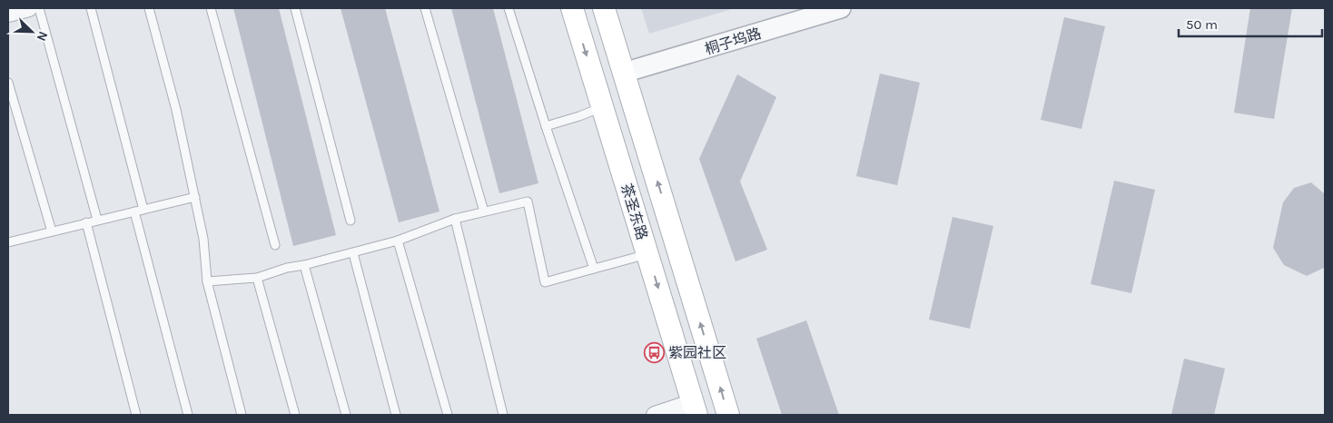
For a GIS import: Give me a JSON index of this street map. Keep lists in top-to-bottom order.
{
  "streets": {
    "main road": ["茶圣东路"],
    "street": ["桐子坞路"]
  },
  "crossings": [
    ["桐子坞路", "茶圣东路"]
  ],
  "places": {
    "bus stop": ["紫园社区"]
  },
  "scale_bar": "50 m",
  "north": "bottom right"
}
